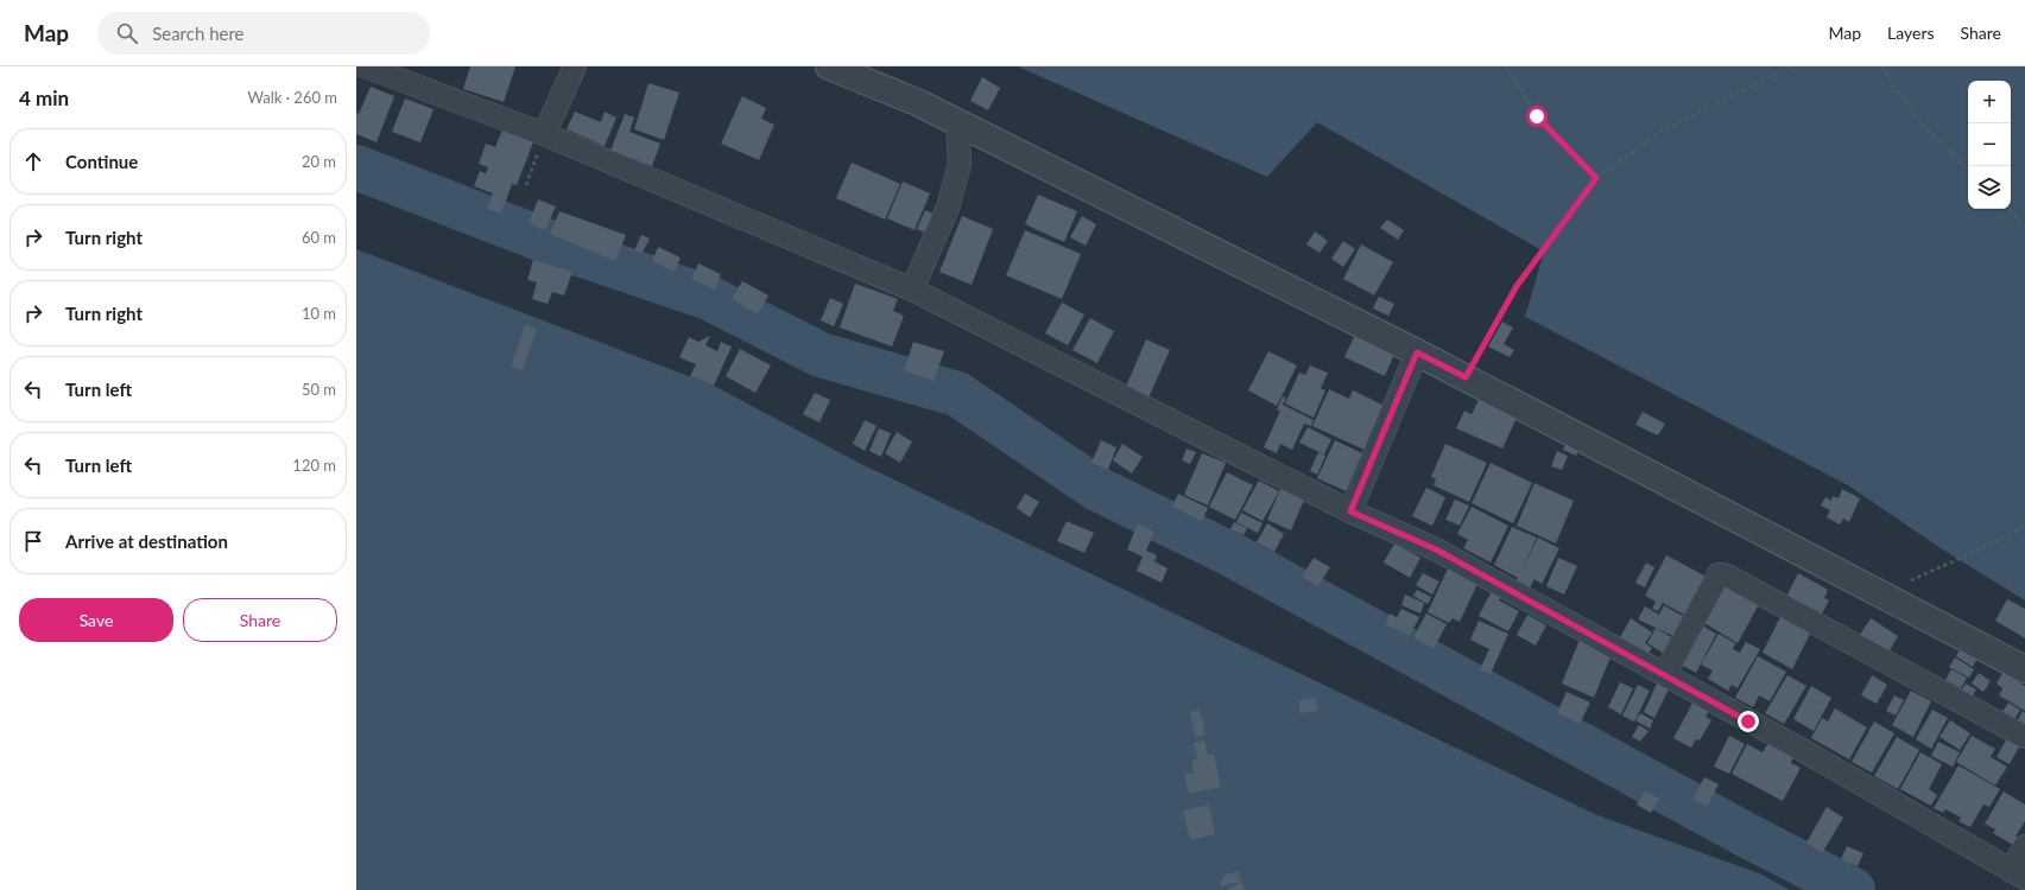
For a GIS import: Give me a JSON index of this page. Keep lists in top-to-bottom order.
{
  "page": {
    "header": "Map",
    "search": "Search here",
    "nav": ["Map", "Layers", "Share"],
    "heading": ["4 min", "Walk · 260 m"],
    "map_buttons": ["+", "−"],
    "list": [
      ["Continue", "20 m"],
      ["Turn right", "60 m"],
      ["Turn right", "10 m"],
      ["Turn left", "50 m"],
      ["Turn left", "120 m"],
      "Arrive at destination"
    ],
    "buttons": ["Save", "Share"]
  }
}
